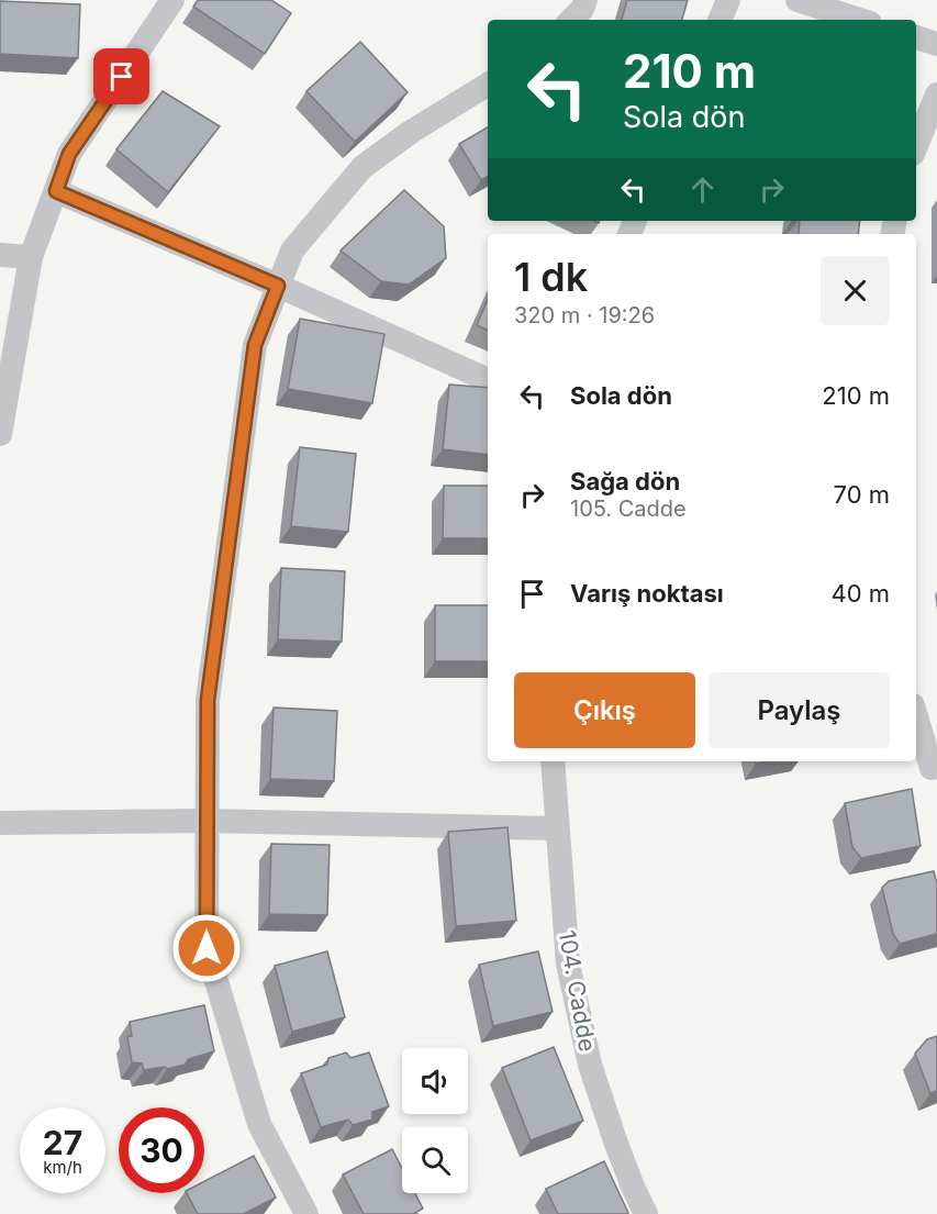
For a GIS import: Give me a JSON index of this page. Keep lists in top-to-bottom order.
{
  "streets": {
    "street": ["104. Cadde"]
  },
  "page": {
    "turn": ["210 m", "Sola dön"],
    "heading": ["1 dk", "320 m · 19:26"],
    "list": [
      {
        "name": "Sola dön",
        "value": "210 m"
      },
      {
        "name": "Sağa dön",
        "note": "105. Cadde",
        "value": "70 m"
      },
      {
        "name": "Varış noktası",
        "value": "40 m"
      }
    ],
    "buttons": ["Çıkış", "Paylaş"],
    "speed": "27 km/h",
    "limit": "30"
  }
}
